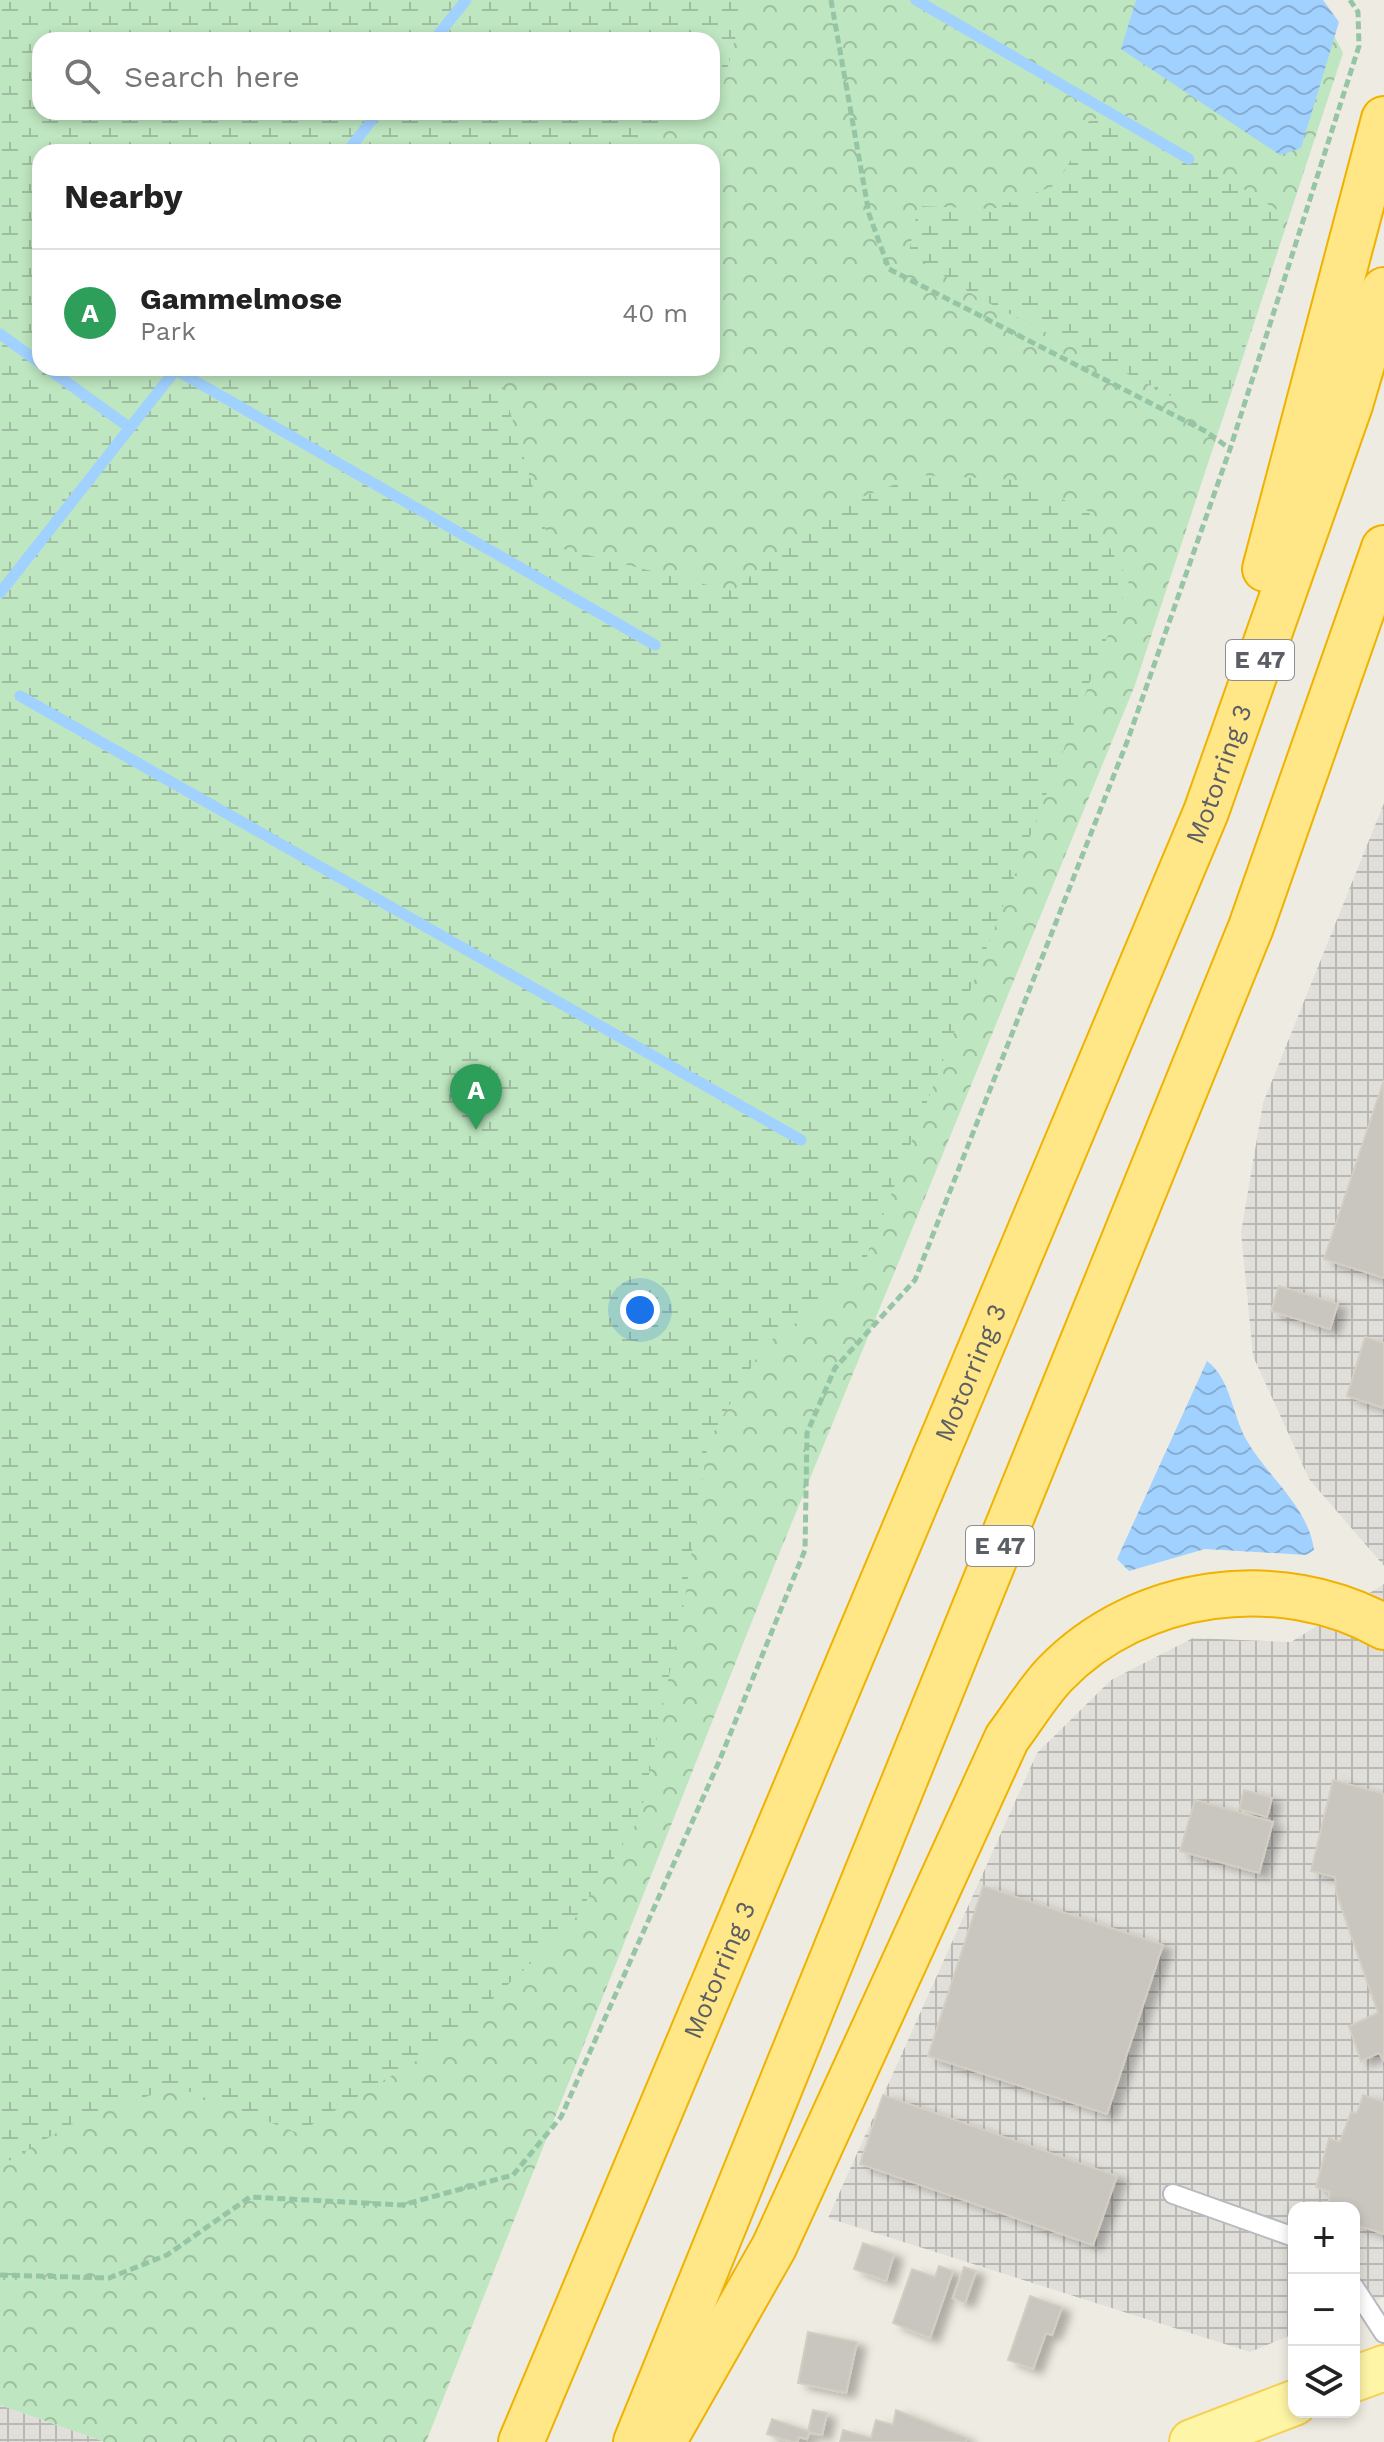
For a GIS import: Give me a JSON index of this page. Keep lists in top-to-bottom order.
{
  "streets": {
    "highway": ["E 47", "Motorring 3"]
  },
  "page": {
    "search": "Search here",
    "heading": "Nearby",
    "list": [
      {
        "mark": "A",
        "name": "Gammelmose",
        "note": "Park",
        "value": "40 m"
      }
    ],
    "pins": "A",
    "map_buttons": ["+", "−"]
  }
}
